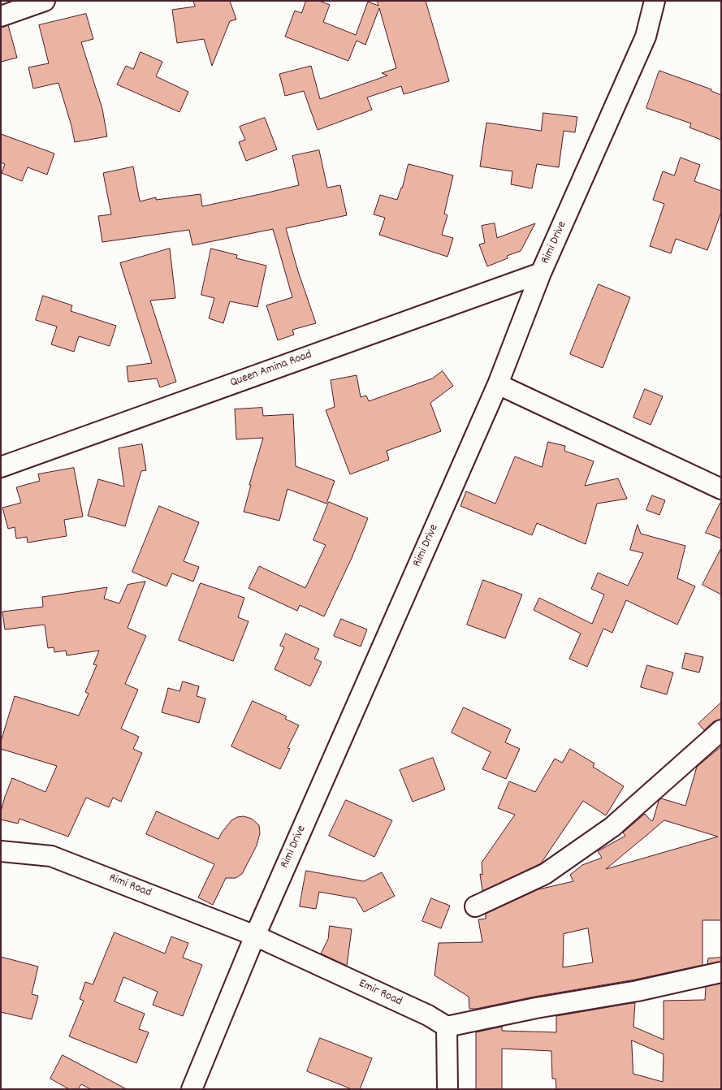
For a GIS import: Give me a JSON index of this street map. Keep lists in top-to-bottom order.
{
  "streets": {
    "street": [
      "Rimi Drive",
      "Queen Amina Road",
      "Rimi Road",
      "Emir Road"
    ]
  },
  "crossings": [
    ["Rimi Drive", "Queen Amina Road"],
    ["Rimi Drive", "Rimi Road"],
    ["Rimi Drive", "Emir Road"],
    ["Rimi Road", "Emir Road"]
  ]
}
